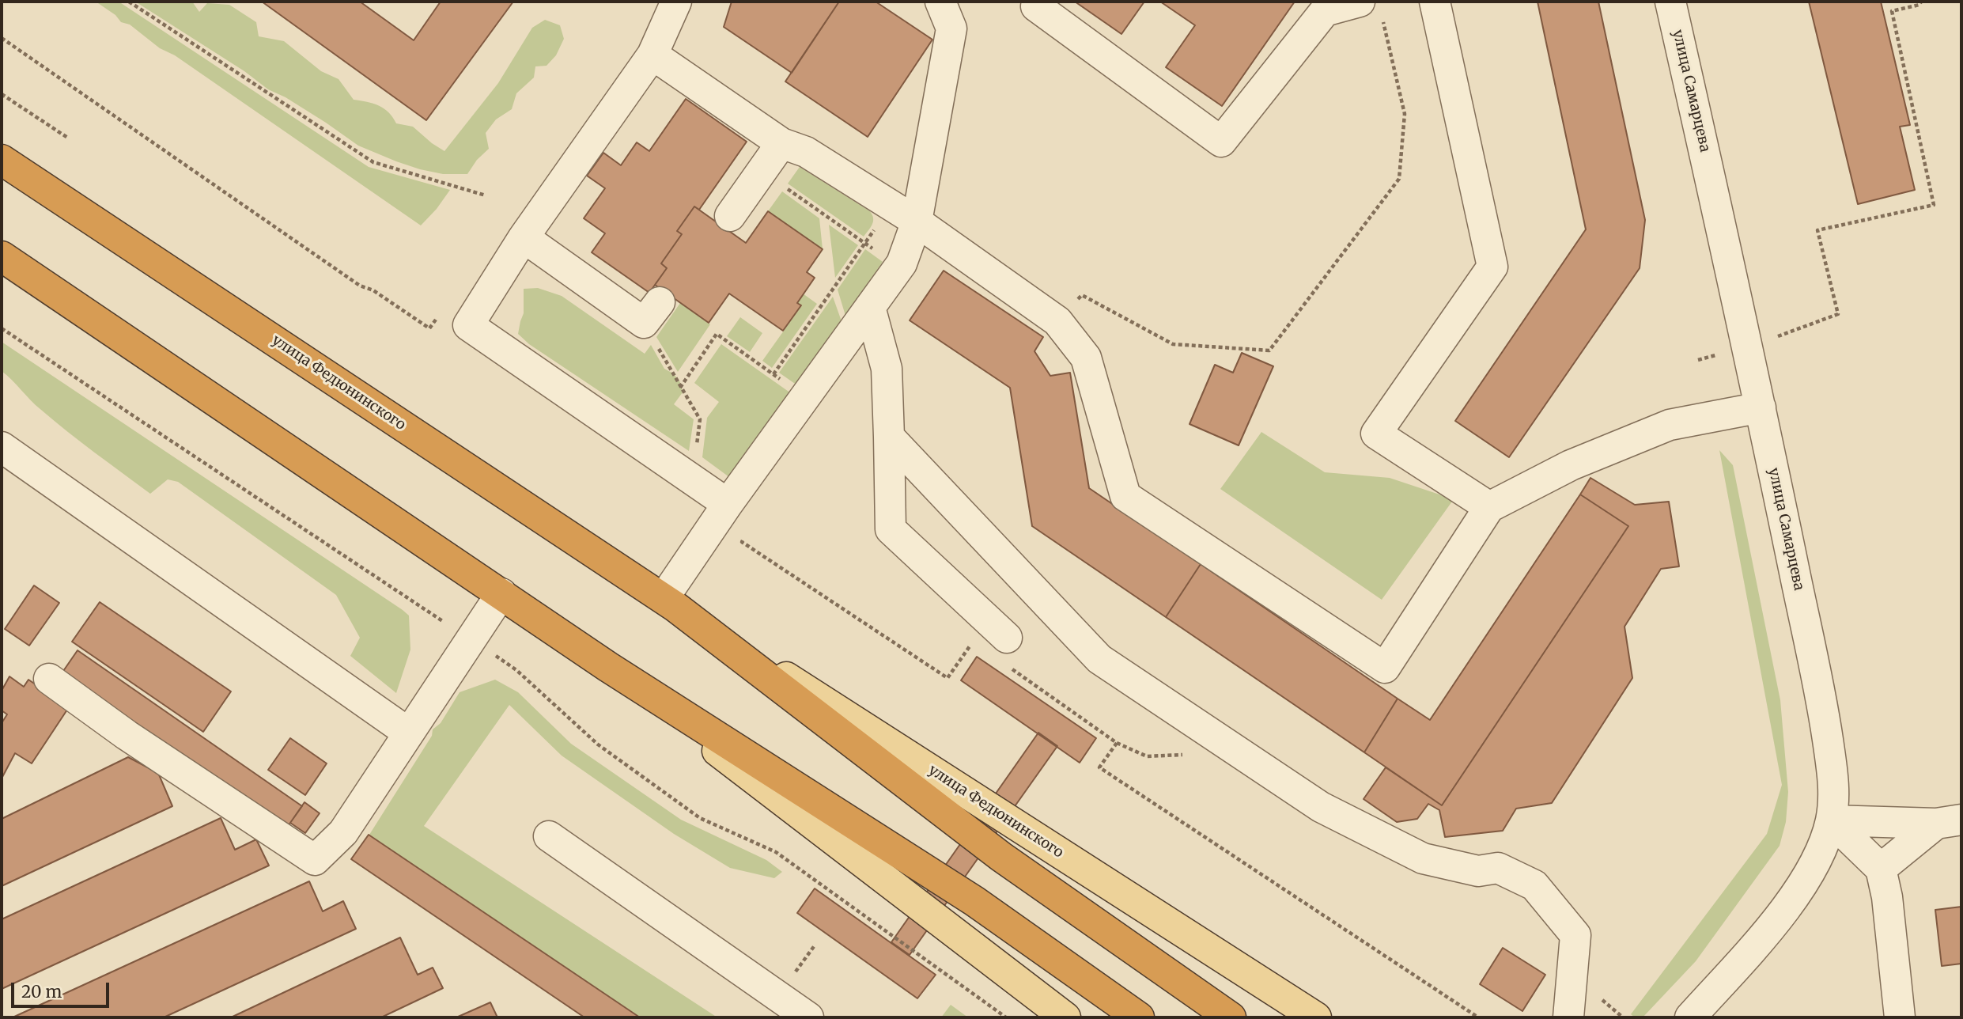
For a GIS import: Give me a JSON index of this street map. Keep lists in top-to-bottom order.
{
  "streets": {
    "highway": ["улица Федюнинского"],
    "street": ["улица Самарцева"]
  },
  "scale_bar": "20 m"
}
